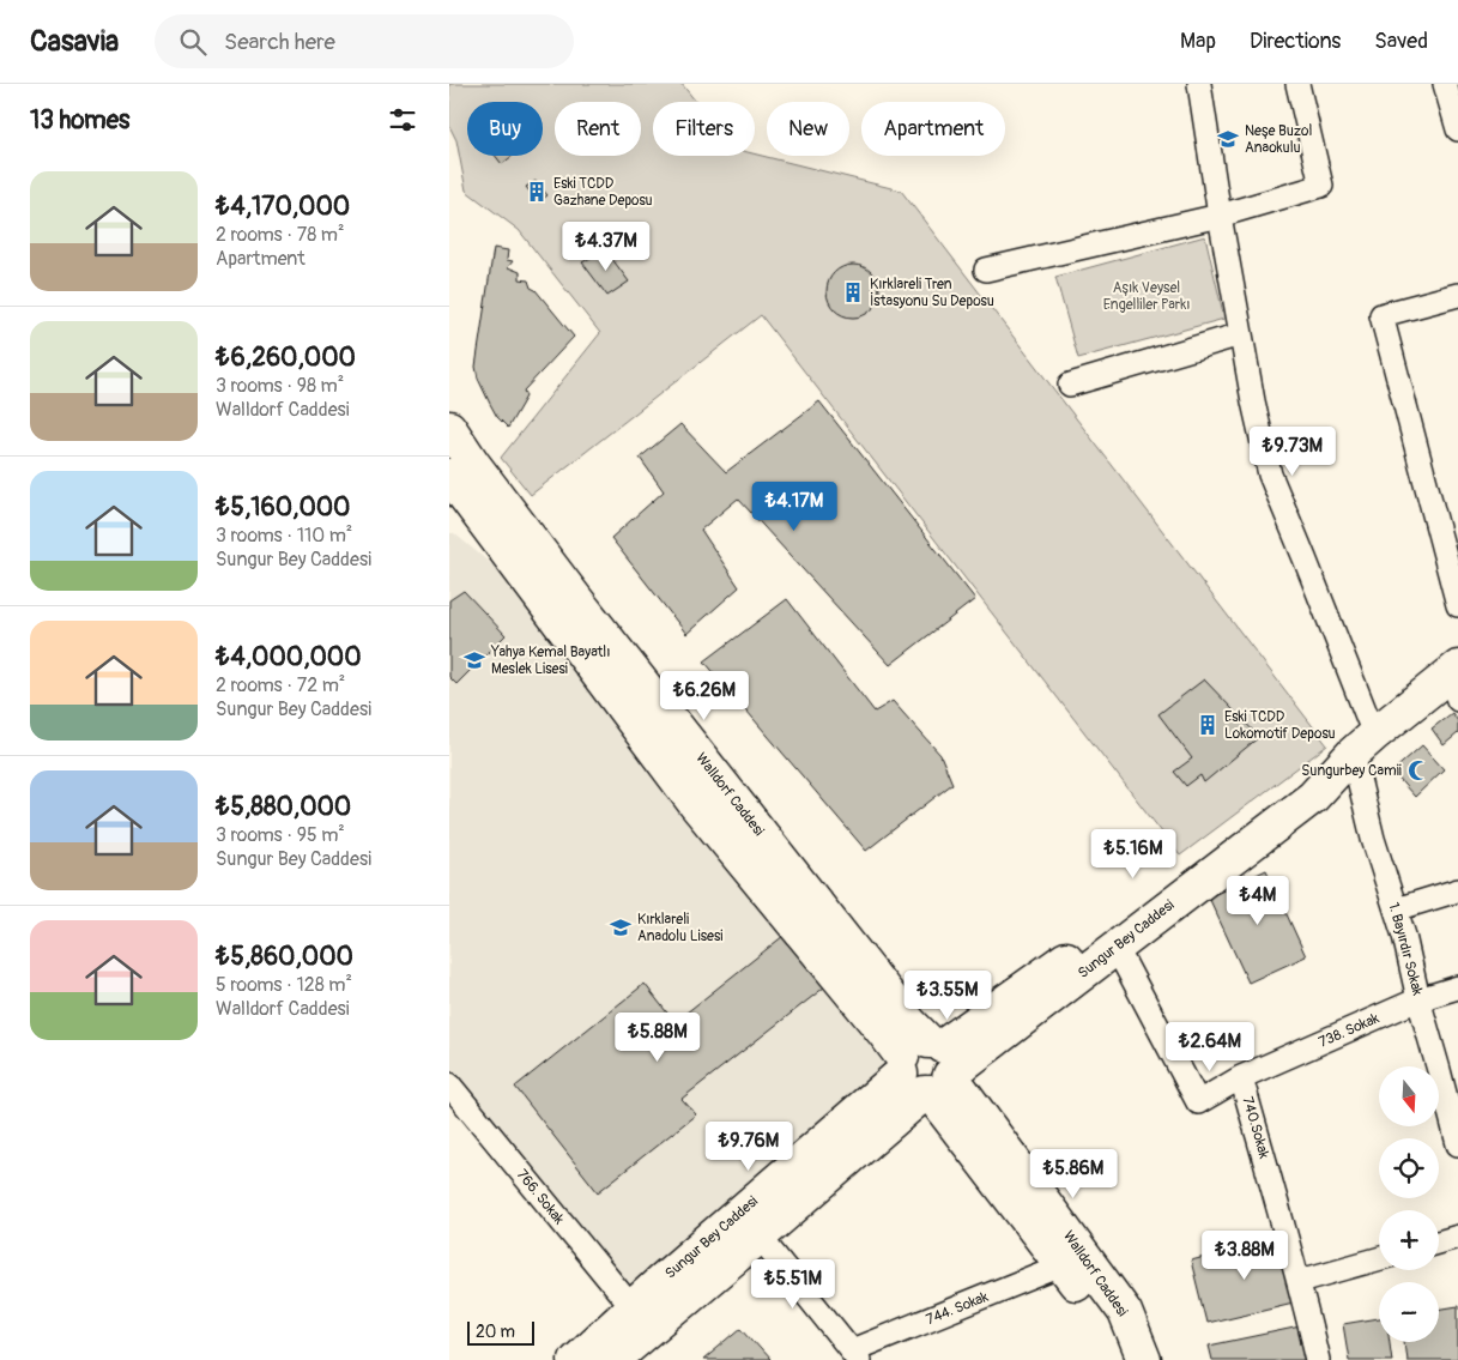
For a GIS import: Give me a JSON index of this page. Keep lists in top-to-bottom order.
{
  "streets": {
    "main road": ["Walldorf Caddesi", "Sungur Bey Caddesi"],
    "street": [
      "1. Bayırdır Sokak",
      "738. Sokak",
      "740.Sokak",
      "766. Sokak",
      "744. Sokak"
    ]
  },
  "crossings": [
    ["Walldorf Caddesi", "Sungur Bey Caddesi"],
    ["Walldorf Caddesi", "744. Sokak"],
    ["Sungur Bey Caddesi", "1. Bayırdır Sokak"],
    ["Sungur Bey Caddesi", "740.Sokak"],
    ["Sungur Bey Caddesi", "766. Sokak"],
    ["1. Bayırdır Sokak", "738. Sokak"],
    ["738. Sokak", "740.Sokak"]
  ],
  "parks": ["Aşık Veysel Engelliler Parkı"],
  "places": {
    "school or university": ["Neşe Buzol Anaokulu", "Yahya Kemal Bayatlı Meslek Lisesi", "Kırklareli Anadolu Lisesi"],
    "building": ["Eski TCDD Gazhane Deposu", "Kırklareli Tren İstasyonu Su Deposu", "Eski TCDD Lokomotif Deposu"],
    "mosque": ["Sungurbey Camii"]
  },
  "scale_bar": "20 m",
  "north": "bottom",
  "page": {
    "header": "Casavia",
    "search": "Search here",
    "nav": ["Map", "Directions", "Saved"],
    "heading": "13 homes",
    "chip": [
      "Buy",
      "Rent",
      "Filters",
      "New",
      "Apartment"
    ],
    "list": [
      {
        "name": "₺4,170,000",
        "note": "2 rooms · 78 m² · Apartment"
      },
      {
        "name": "₺6,260,000",
        "note": "3 rooms · 98 m² · Walldorf Caddesi"
      },
      {
        "name": "₺5,160,000",
        "note": "3 rooms · 110 m² · Sungur Bey Caddesi"
      },
      {
        "name": "₺4,000,000",
        "note": "2 rooms · 72 m² · Sungur Bey Caddesi"
      },
      {
        "name": "₺5,880,000",
        "note": "3 rooms · 95 m² · Sungur Bey Caddesi"
      },
      {
        "name": "₺5,860,000",
        "note": "5 rooms · 128 m² · Walldorf Caddesi"
      }
    ],
    "price": [
      "₺4.37M",
      "₺9.73M",
      "₺4.17M",
      "₺6.26M",
      "₺5.16M",
      "₺4M",
      "₺3.55M",
      "₺5.88M",
      "₺2.64M",
      "₺9.76M",
      "₺5.86M",
      "₺3.88M",
      "₺5.51M"
    ],
    "map_buttons": ["+", "−"],
    "scale": "20 m"
  }
}
